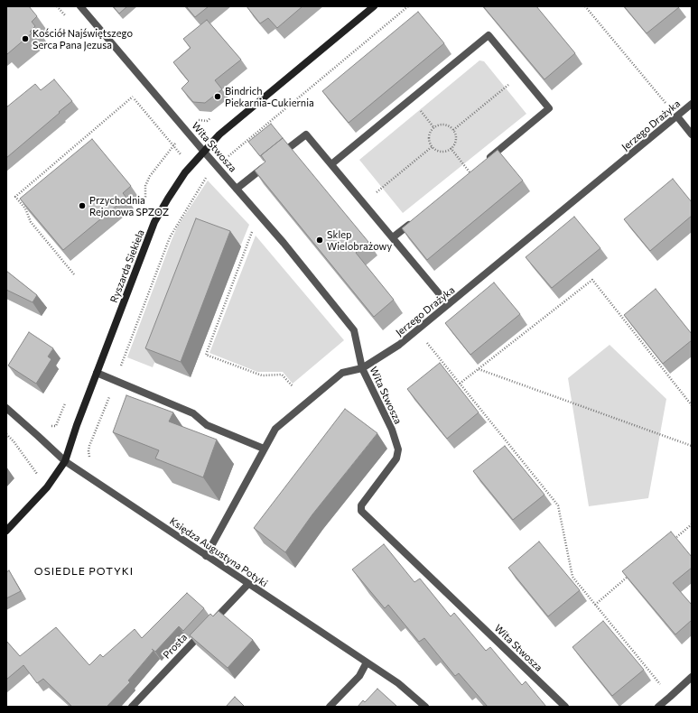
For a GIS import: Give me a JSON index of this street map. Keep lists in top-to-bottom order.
{
  "streets": {
    "street": [
      "Jerzego Drażyka",
      "Wita Stwosza",
      "Ryszarda Siekiela",
      "Księdza Augustyna Potyki",
      "Prosta"
    ]
  },
  "crossings": [
    ["Jerzego Drażyka", "Wita Stwosza"],
    ["Jerzego Drażyka", "Księdza Augustyna Potyki"],
    ["Wita Stwosza", "Ryszarda Siekiela"],
    ["Ryszarda Siekiela", "Księdza Augustyna Potyki"],
    ["Księdza Augustyna Potyki", "Prosta"]
  ],
  "districts": ["OSIEDLE POTYKI"],
  "places": [
    "Kościół Najświętszego Serca Pana Jezusa",
    "Bindrich Piekarnia-Cukiernia",
    "Przychodnia Rejonowa SPZOZ",
    "Sklep Wielobrażowy"
  ]
}
